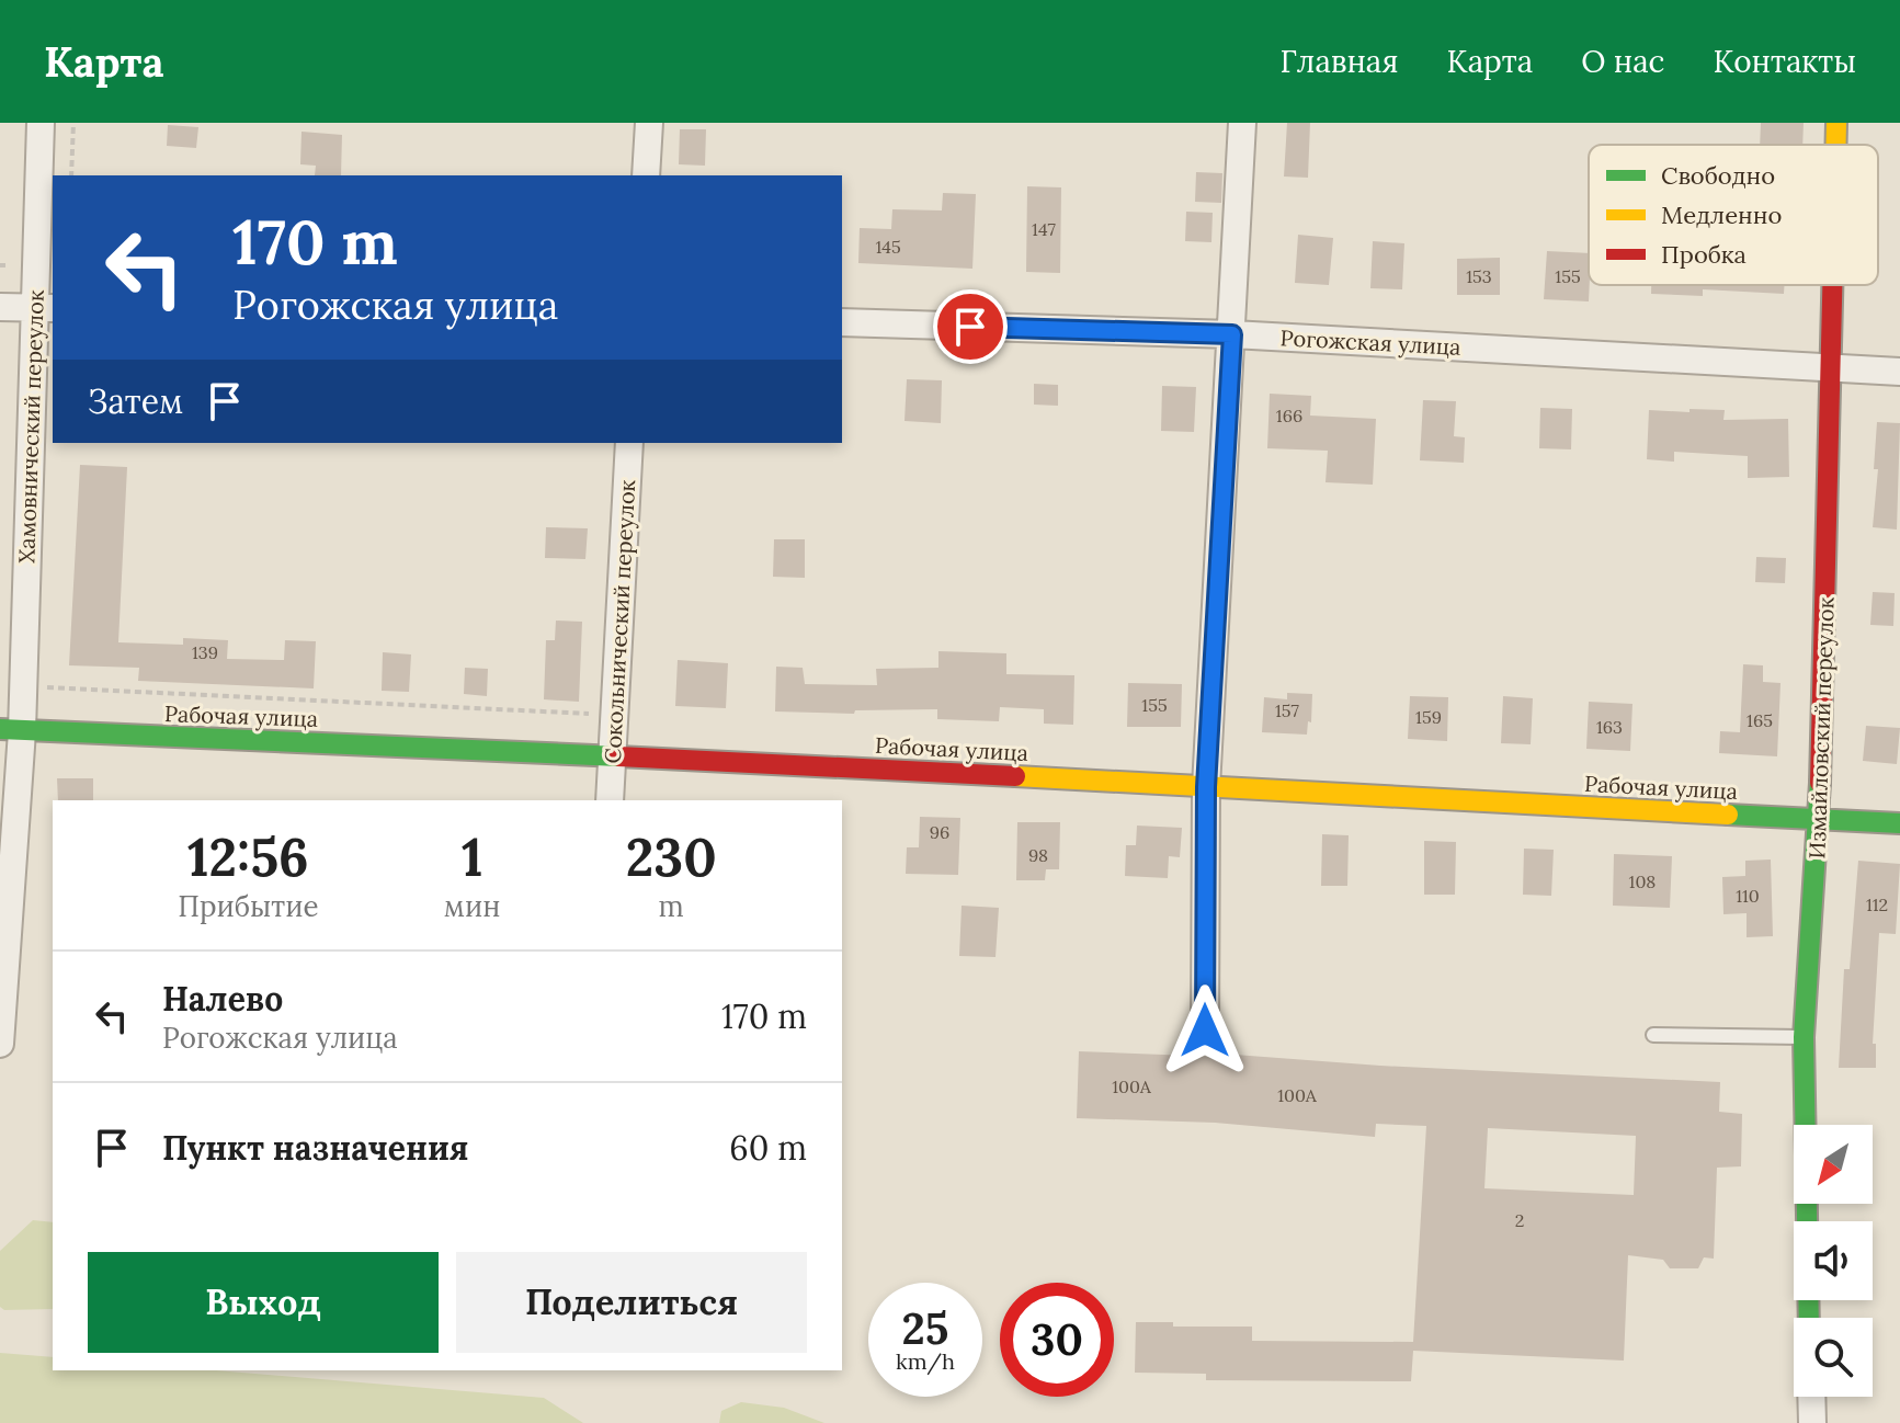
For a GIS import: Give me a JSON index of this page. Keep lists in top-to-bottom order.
{
  "streets": {
    "main road": ["Рабочая улица", "Измайловский переулок"],
    "street": ["Рогожская улица", "Хамовнический переулок", "Сокольнический переулок"]
  },
  "crossings": [
    ["Рогожская улица", "Измайловский переулок"],
    ["Хамовнический переулок", "Рабочая улица"],
    ["Сокольнический переулок", "Рабочая улица"],
    ["Рабочая улица", "Измайловский переулок"]
  ],
  "house_numbers": [
    "147",
    "145",
    "153",
    "155",
    "166",
    "139",
    "155",
    "157",
    "159",
    "165",
    "163",
    "96",
    "98",
    "108",
    "110",
    "112",
    "100А",
    "100А",
    "2"
  ],
  "legend": ["Свободно", "Медленно", "Пробка"],
  "north": "bottom left",
  "page": {
    "header": "Карта",
    "nav": [
      "Главная",
      "Карта",
      "О нас",
      "Контакты"
    ],
    "turn": ["170 m", "Рогожская улица"],
    "then": "Затем",
    "eta": [
      "12:56",
      "Прибытие",
      "1",
      "мин",
      "230",
      "m"
    ],
    "list": [
      {
        "name": "Налево",
        "note": "Рогожская улица",
        "value": "170 m"
      },
      {
        "name": "Пункт назначения",
        "value": "60 m"
      }
    ],
    "buttons": ["Выход", "Поделиться"],
    "speed": "25 km/h",
    "limit": "30"
  }
}
